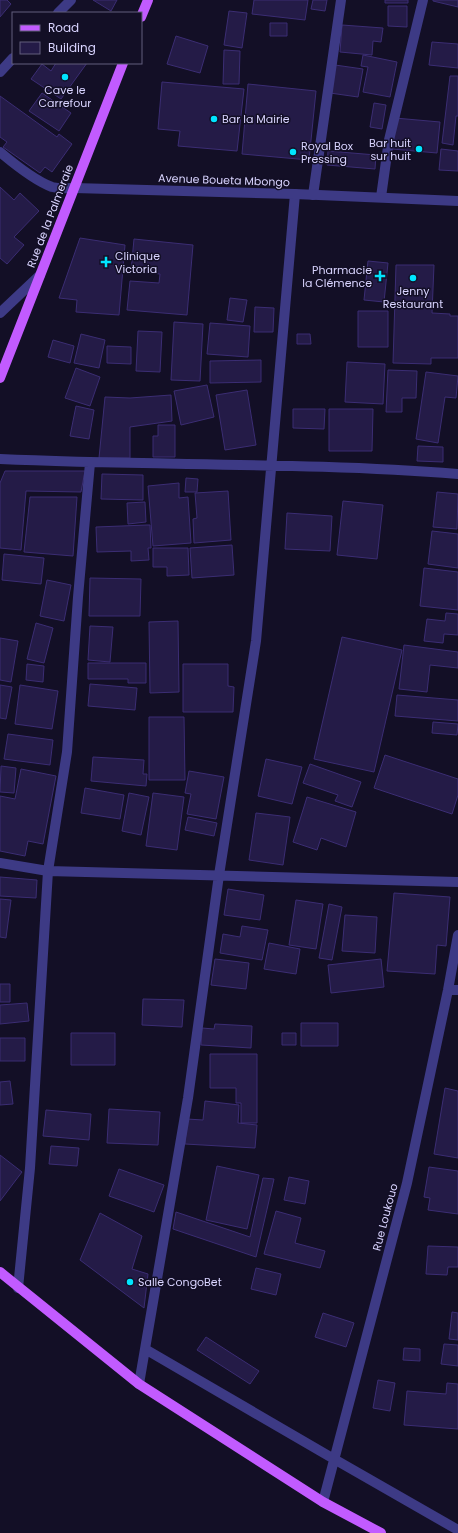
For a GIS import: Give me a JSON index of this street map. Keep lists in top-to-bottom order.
{
  "streets": {
    "main road": ["Rue de la Palmeraie"],
    "street": ["Avenue Boueta Mbongo", "Rue Loukouo"]
  },
  "crossings": [
    ["Avenue Boueta Mbongo", "Rue de la Palmeraie"]
  ],
  "places": {
    "other": [
      "Cave le Carrefour",
      "Bar la Mairie",
      "Bar huit sur huit",
      "Royal Box Pressing",
      "Jenny Restaurant",
      "Salle CongoBet"
    ],
    "health": ["Clinique Victoria", "Pharmacie la Clémence"]
  },
  "legend": ["Road", "Building"]
}
